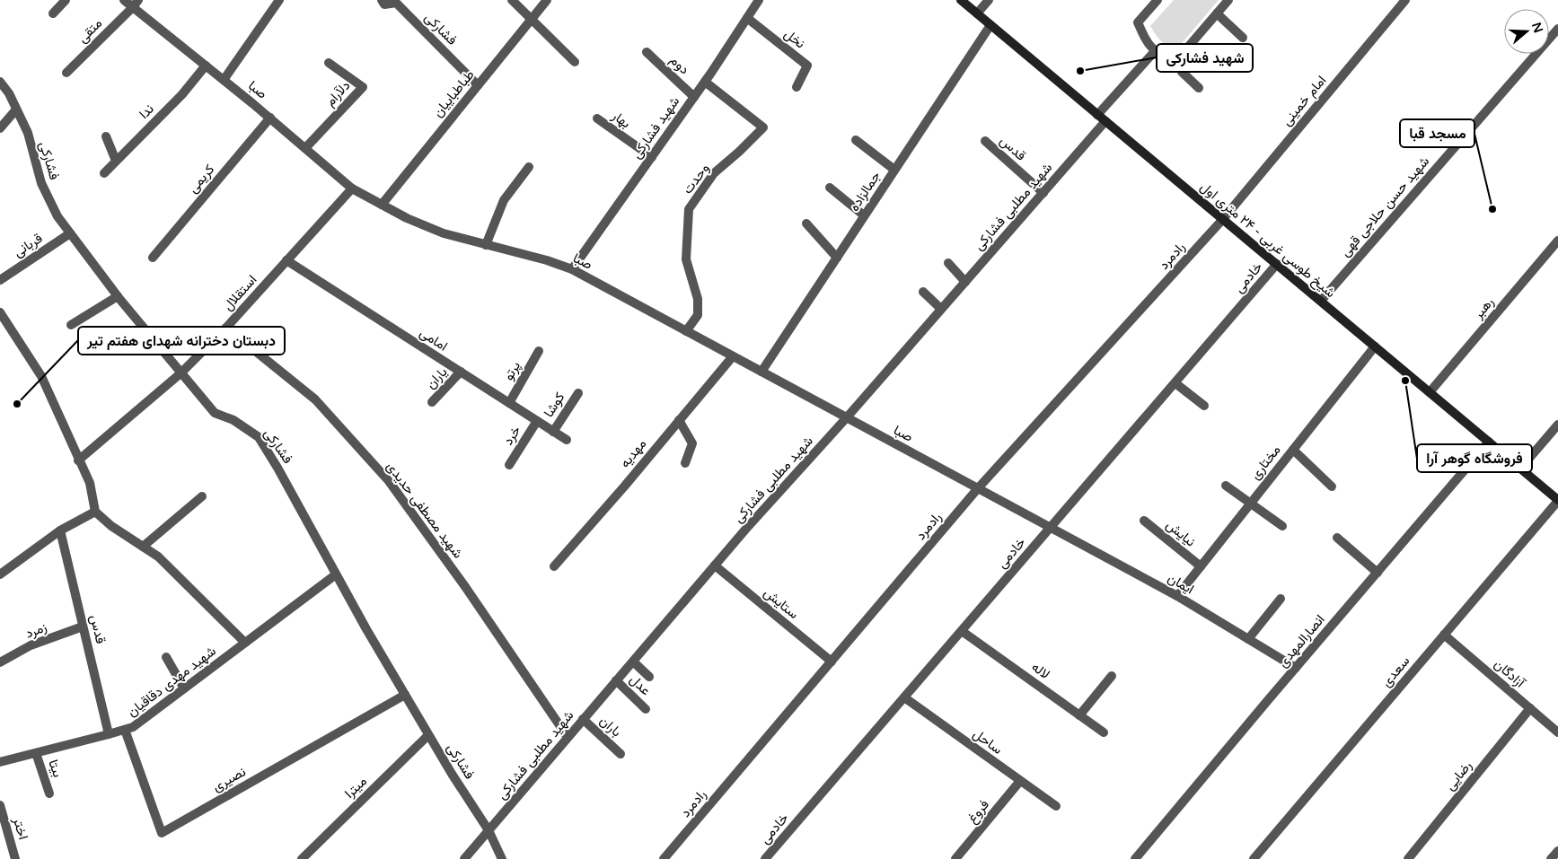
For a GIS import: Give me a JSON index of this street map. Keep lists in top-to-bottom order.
{
  "streets": {
    "main road": ["شیخ طوسی غربی - ۲۴ متری اول"],
    "street": [
      "فشارکی",
      "متقی",
      "نخل",
      "دوم",
      "صبا",
      "دلآرام",
      "طباطباییان",
      "امام خمینی",
      "ندا",
      "بهار",
      "شهید فشارکی",
      "قدس",
      "کریمی",
      "وحدت",
      "جمالزاده",
      "شهید مطلبی فشارکی",
      "شهید حسن حلاجی قهی",
      "قربانی",
      "رادمرد",
      "خادمی",
      "استقلال",
      "رهبر",
      "امامی",
      "پرتو",
      "یاران",
      "کوشا",
      "خرد",
      "مهدیه",
      "مختاری",
      "شهید مصطفی حدیدی",
      "نیایش",
      "ایمان",
      "ستایش",
      "زمرد",
      "انصارالمهدی",
      "لاله",
      "سعدی",
      "آزادگان",
      "شهید مهدی دقاقیان",
      "عدل",
      "باران",
      "ساحل",
      "بیتا",
      "رضایی",
      "نصیری",
      "میترا",
      "فروغ",
      "اختر"
    ]
  },
  "crossings": [
    ["فشارکی", "طباطباییان"],
    ["فشارکی", "شهید مطلبی فشارکی"],
    ["فشارکی", "قربانی"],
    ["فشارکی", "استقلال"],
    ["فشارکی", "شهید مهدی دقاقیان"],
    ["فشارکی", "نصیری"],
    ["فشارکی", "میترا"],
    ["متقی", "صبا"],
    ["نخل", "شهید فشارکی"],
    ["دوم", "شهید فشارکی"],
    ["صبا", "دلآرام"],
    ["صبا", "طباطباییان"],
    ["صبا", "ندا"],
    ["صبا", "شهید فشارکی"],
    ["صبا", "کریمی"],
    ["صبا", "وحدت"],
    ["صبا", "جمالزاده"],
    ["صبا", "شهید مطلبی فشارکی"],
    ["صبا", "رادمرد"],
    ["صبا", "خادمی"],
    ["صبا", "استقلال"],
    ["صبا", "مهدیه"],
    ["صبا", "ایمان"],
    ["امام خمینی", "شیخ طوسی غربی - ۲۴ متری اول"],
    ["امام خمینی", "رادمرد"],
    ["بهار", "شهید فشارکی"],
    ["شهید فشارکی", "وحدت"],
    ["قدس", "شهید مطلبی فشارکی"],
    ["قدس", "زمرد"],
    ["قدس", "شهید مهدی دقاقیان"],
    ["جمالزاده", "شیخ طوسی غربی - ۲۴ متری اول"],
    ["شهید مطلبی فشارکی", "شیخ طوسی غربی - ۲۴ متری اول"],
    ["شهید مطلبی فشارکی", "شهید مصطفی حدیدی"],
    ["شهید مطلبی فشارکی", "ستایش"],
    ["شهید مطلبی فشارکی", "عدل"],
    ["شهید مطلبی فشارکی", "باران"],
    ["شهید حسن حلاجی قهی", "شیخ طوسی غربی - ۲۴ متری اول"],
    ["شیخ طوسی غربی - ۲۴ متری اول", "رادمرد"],
    ["شیخ طوسی غربی - ۲۴ متری اول", "خادمی"],
    ["شیخ طوسی غربی - ۲۴ متری اول", "رهبر"],
    ["شیخ طوسی غربی - ۲۴ متری اول", "مختاری"],
    ["شیخ طوسی غربی - ۲۴ متری اول", "انصارالمهدی"],
    ["شیخ طوسی غربی - ۲۴ متری اول", "سعدی"],
    ["رادمرد", "ستایش"],
    ["خادمی", "ایمان"],
    ["خادمی", "لاله"],
    ["خادمی", "ساحل"],
    ["استقلال", "امامی"],
    ["استقلال", "شهید مصطفی حدیدی"],
    ["امامی", "پرتو"],
    ["امامی", "یاران"],
    ["امامی", "کوشا"],
    ["امامی", "خرد"],
    ["مختاری", "نیایش"],
    ["مختاری", "ایمان"],
    ["ایمان", "انصارالمهدی"],
    ["سعدی", "آزادگان"],
    ["آزادگان", "رضایی"],
    ["شهید مهدی دقاقیان", "بیتا"],
    ["شهید مهدی دقاقیان", "نصیری"],
    ["ساحل", "فروغ"]
  ],
  "places": [
    "شهید فشارکی",
    "مسجد قبا",
    "فروشگاه گوهر آرا",
    "دبستان دخترانه شهدای هفتم تیر"
  ],
  "north": "right"
}
